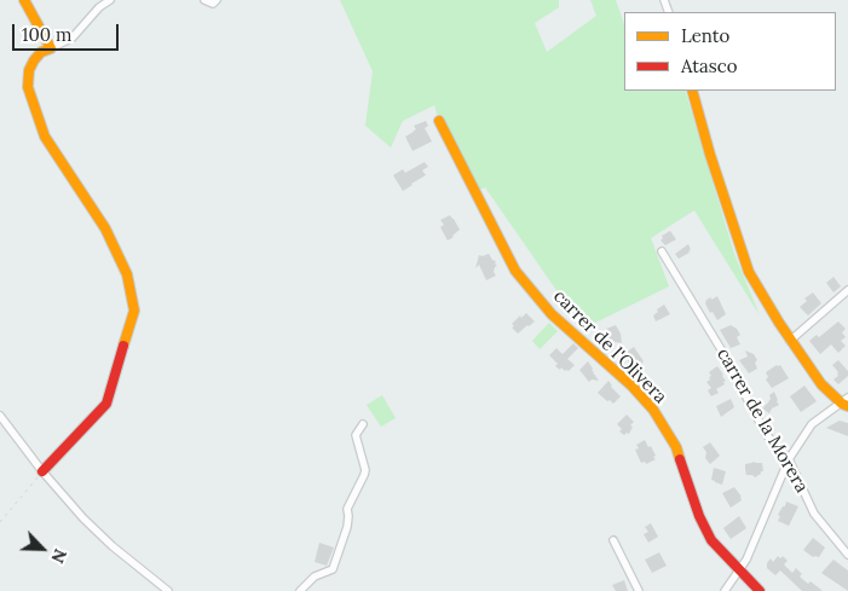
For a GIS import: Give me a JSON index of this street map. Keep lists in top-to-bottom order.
{
  "streets": {
    "street": ["carrer de l'Olivera", "carrer de la Morera"]
  },
  "legend": ["Lento", "Atasco"],
  "scale_bar": "100 m",
  "north": "bottom right"
}
